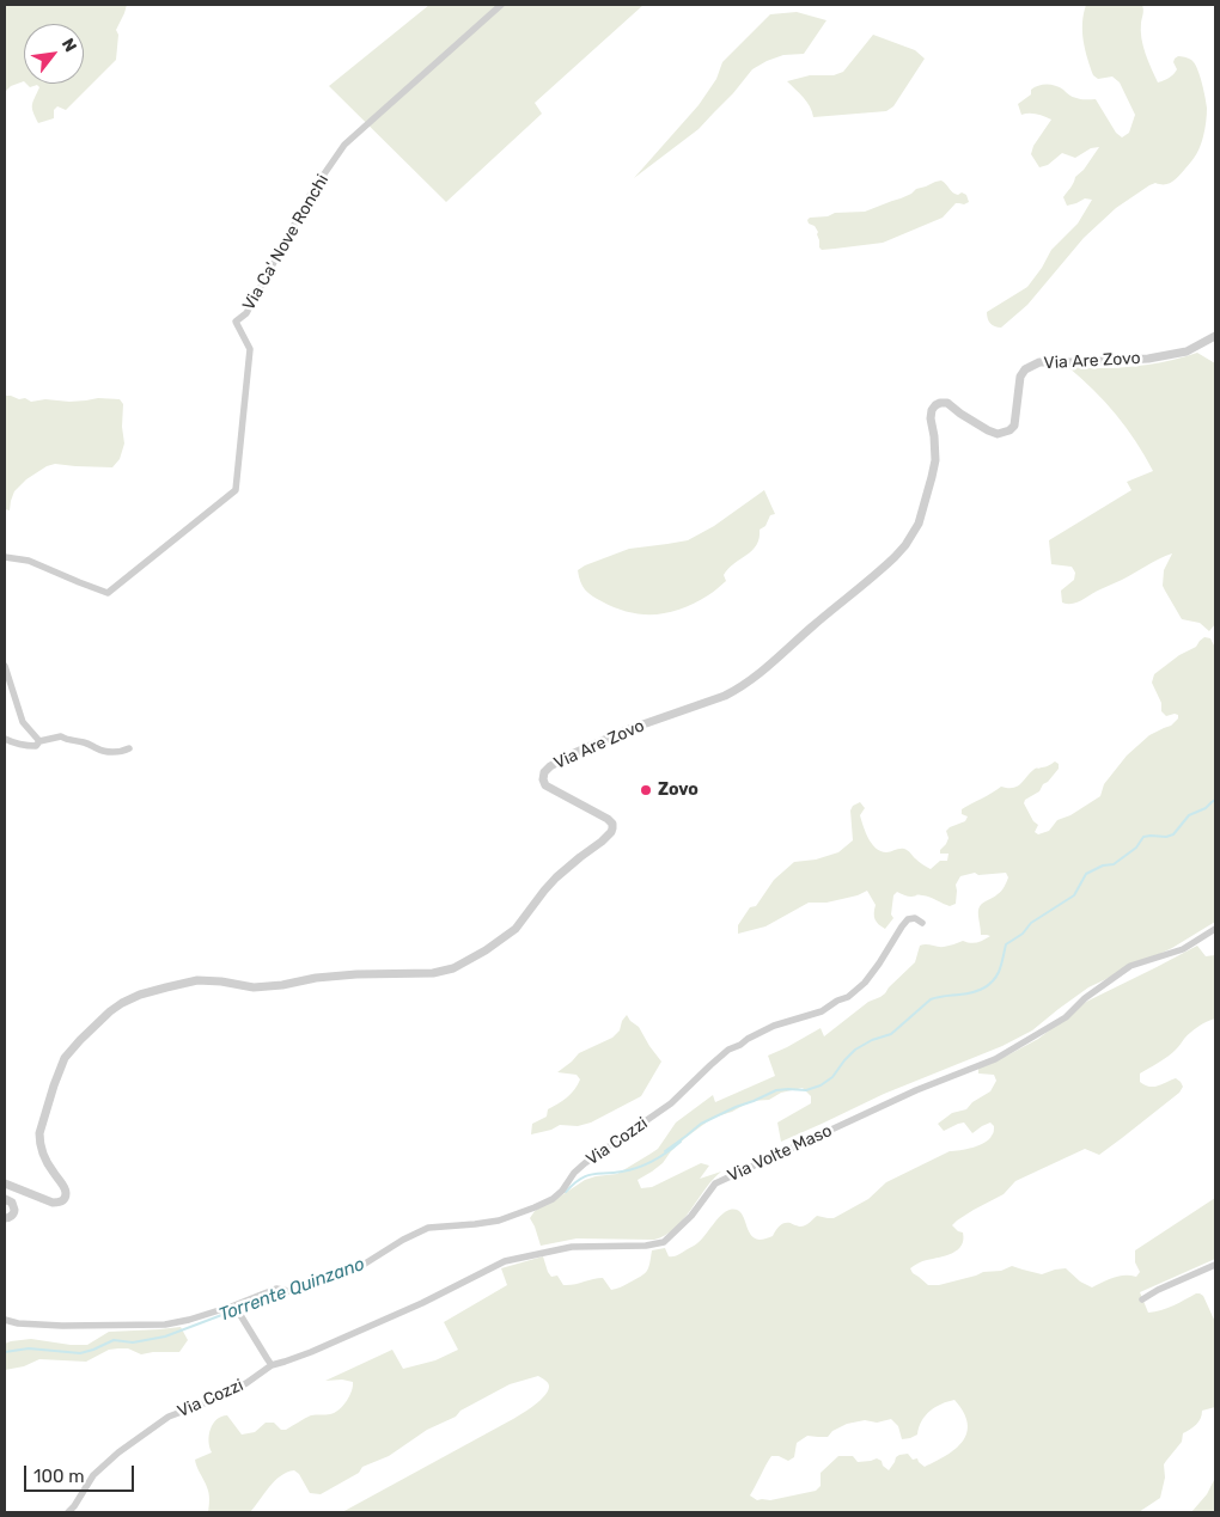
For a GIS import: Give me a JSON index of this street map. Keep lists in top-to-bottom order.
{
  "streets": {
    "street": [
      "Via Ca' Nove Ronchi",
      "Via Are Zovo",
      "Via Cozzi",
      "Via Volte Maso"
    ]
  },
  "crossings": [
    ["Via Cozzi", "Via Volte Maso"]
  ],
  "water": ["Torrente Quinzano"],
  "places": ["Zovo"],
  "scale_bar": "100 m",
  "north": "top right"
}
